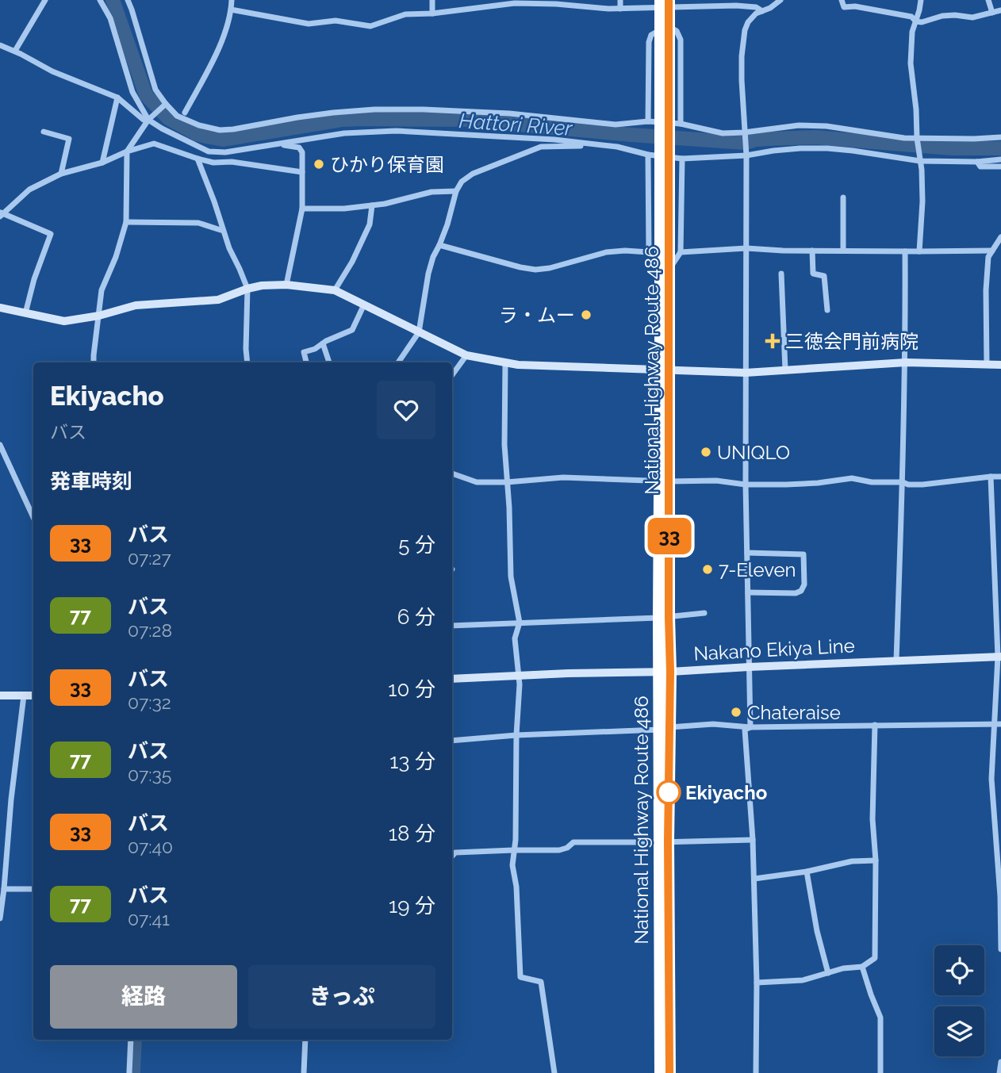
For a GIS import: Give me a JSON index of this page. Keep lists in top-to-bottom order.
{
  "streets": {
    "highway": ["National Highway Route 486"],
    "street": ["Nakano Ekiya Line"]
  },
  "crossings": [
    ["National Highway Route 486", "Nakano Ekiya Line"]
  ],
  "water": ["Hattori River"],
  "places": {
    "other": [
      "ひかり保育園",
      "ラ・ムー",
      "UNIQLO",
      "7-Eleven",
      "Chateraise",
      "Ekiyacho"
    ],
    "health": ["三徳会門前病院"]
  },
  "lines": ["bus line 33"],
  "page": {
    "on_map": "33",
    "heading": [
      ["Ekiyacho", "バス"],
      "発車時刻"
    ],
    "list": [
      {
        "mark": "33",
        "name": "バス",
        "note": "07:27",
        "value": "5 分"
      },
      {
        "mark": "77",
        "name": "バス",
        "note": "07:28",
        "value": "6 分"
      },
      {
        "mark": "33",
        "name": "バス",
        "note": "07:32",
        "value": "10 分"
      },
      {
        "mark": "77",
        "name": "バス",
        "note": "07:35",
        "value": "13 分"
      },
      {
        "mark": "33",
        "name": "バス",
        "note": "07:40",
        "value": "18 分"
      },
      {
        "mark": "77",
        "name": "バス",
        "note": "07:41",
        "value": "19 分"
      }
    ],
    "buttons": ["経路", "きっぷ"]
  }
}
